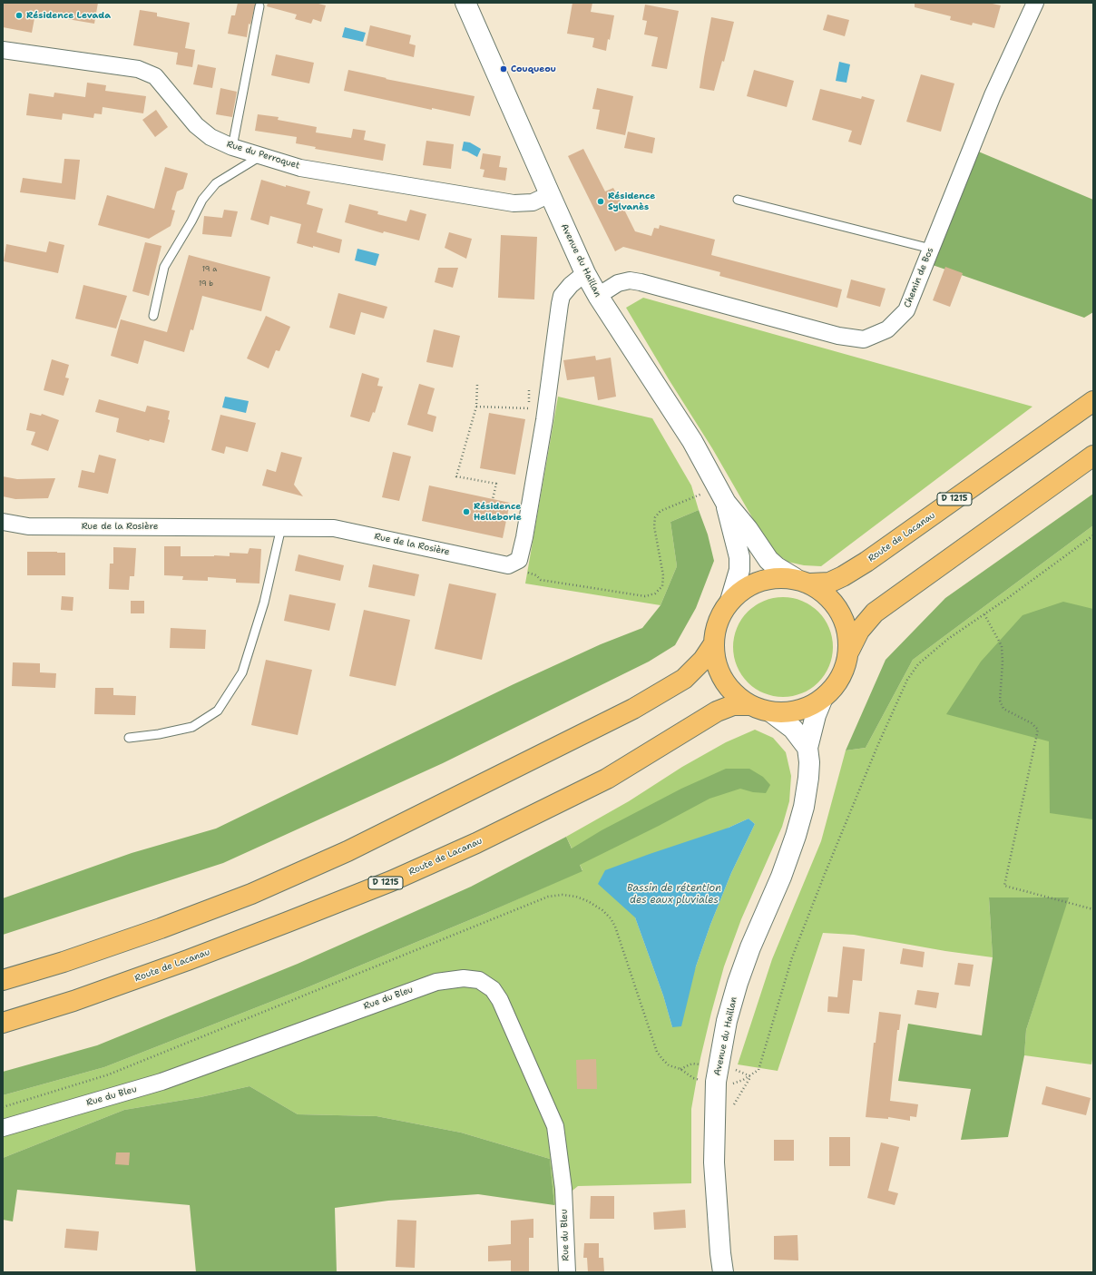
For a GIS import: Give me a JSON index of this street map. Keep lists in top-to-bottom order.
{
  "streets": {
    "main road": ["D 1215", "Route de Lacanau"],
    "street": [
      "Rue du Perroquet",
      "Avenue du Haillan",
      "Chemin de Bos",
      "Rue de la Rosière",
      "Rue du Bleu"
    ]
  },
  "crossings": [
    ["Rue du Perroquet", "Avenue du Haillan"],
    ["Avenue du Haillan", "Chemin de Bos"],
    ["Avenue du Haillan", "Route de Lacanau"]
  ],
  "water": ["Bassin de rétention des eaux pluviales"],
  "places": [
    "Résidence Levada",
    "Couqueou",
    "Résidence Sylvanès",
    "Résidence Helleborie"
  ],
  "house_numbers": ["19 a", "19 b"]
}
